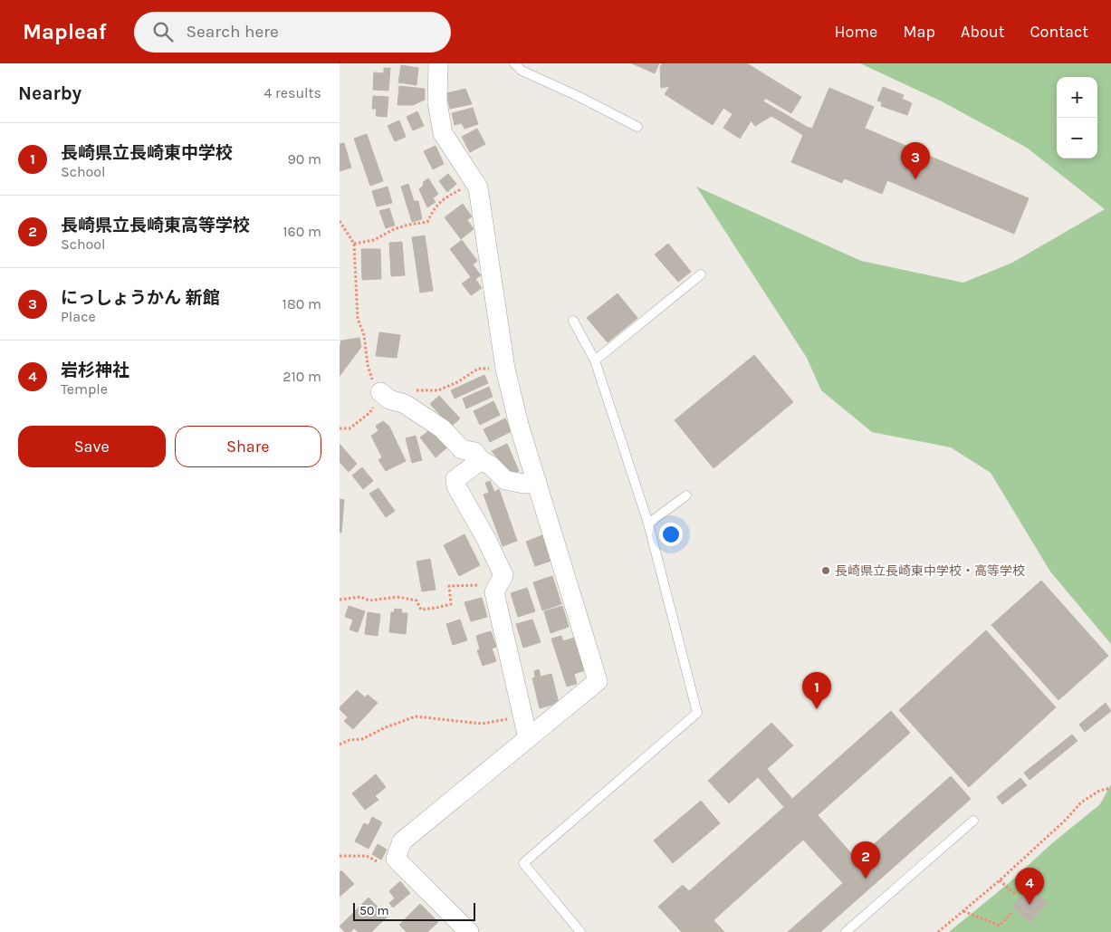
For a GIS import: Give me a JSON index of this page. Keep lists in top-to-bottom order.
{
  "places": ["長崎県立長崎東中学校・高等学校"],
  "scale_bar": "50 m",
  "page": {
    "header": "Mapleaf",
    "search": "Search here",
    "nav": [
      "Home",
      "Map",
      "About",
      "Contact"
    ],
    "heading": ["Nearby", "4 results"],
    "map_buttons": ["+", "−"],
    "list": [
      {
        "mark": "1",
        "name": "長崎県立長崎東中学校",
        "note": "School",
        "value": "90 m"
      },
      {
        "mark": "2",
        "name": "長崎県立長崎東高等学校",
        "note": "School",
        "value": "160 m"
      },
      {
        "mark": "3",
        "name": "にっしょうかん 新館",
        "note": "Place",
        "value": "180 m"
      },
      {
        "mark": "4",
        "name": "岩杉神社",
        "note": "Temple",
        "value": "210 m"
      }
    ],
    "pins": [
      "3",
      "1",
      "2",
      "4"
    ],
    "buttons": ["Save", "Share"],
    "scale": "50 m"
  }
}
